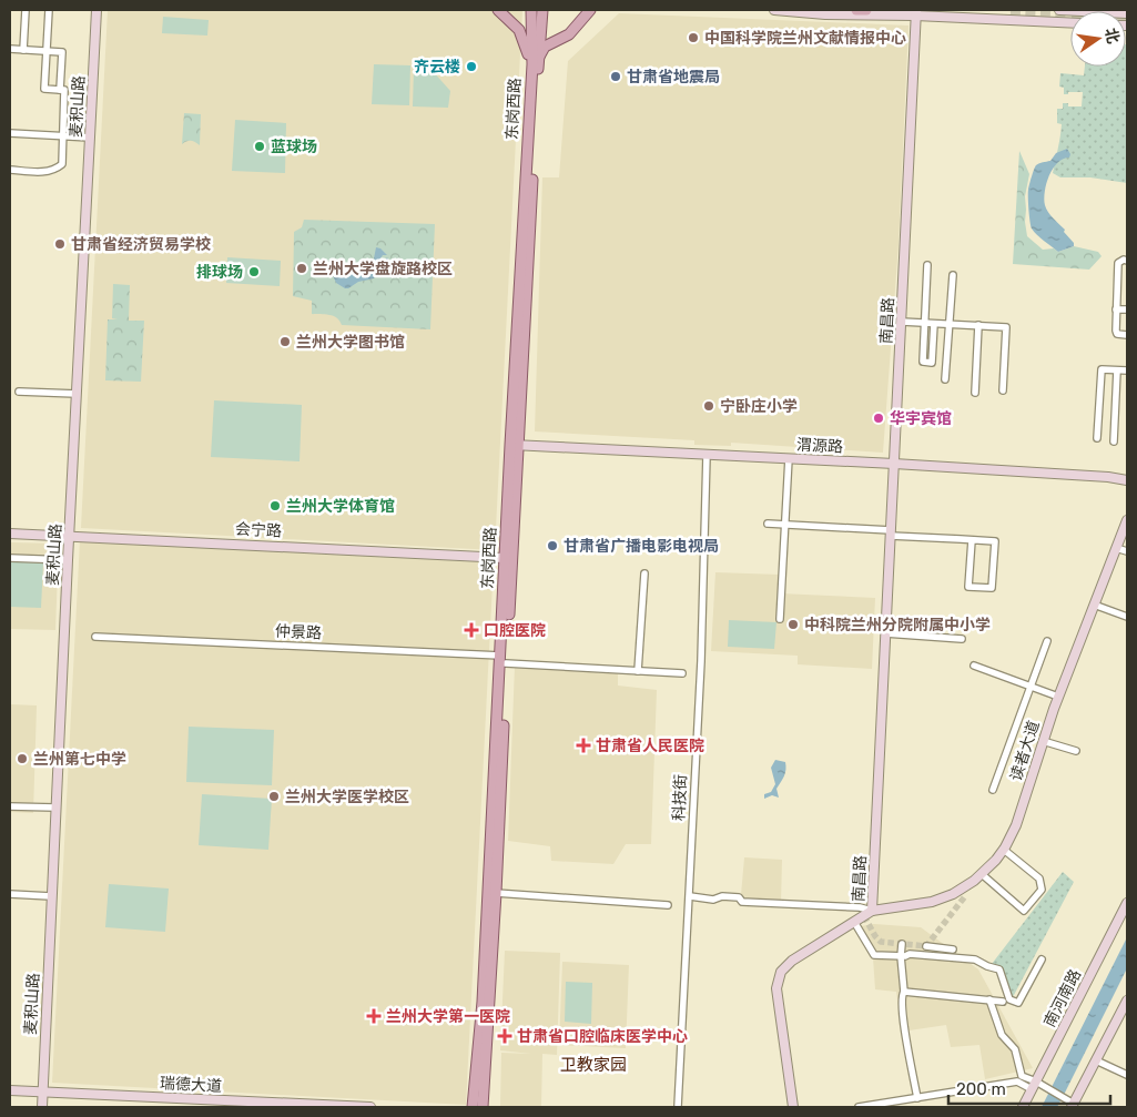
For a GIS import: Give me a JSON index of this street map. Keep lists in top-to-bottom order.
{
  "streets": {
    "main road": ["东岗西路"],
    "street": [
      "麦积山路",
      "南昌路",
      "渭源路",
      "会宁路",
      "仲景路",
      "读者大道",
      "科技街",
      "南河南路",
      "瑞德大道"
    ]
  },
  "crossings": [
    ["麦积山路", "会宁路"],
    ["麦积山路", "瑞德大道"],
    ["东岗西路", "渭源路"],
    ["东岗西路", "会宁路"],
    ["东岗西路", "仲景路"],
    ["南昌路", "渭源路"],
    ["南昌路", "读者大道"],
    ["渭源路", "科技街"]
  ],
  "districts": ["卫教家园"],
  "places": {
    "other": [
      "中国科学院兰州文献情报中心",
      "齐云楼",
      "甘肃省地震局",
      "蓝球场",
      "甘肃省经济贸易学校",
      "兰州大学盘旋路校区",
      "排球场",
      "兰州大学图书馆",
      "宁卧庄小学",
      "华宇宾馆",
      "兰州大学体育馆",
      "甘肃省广播电影电视局",
      "中科院兰州分院附属中小学",
      "兰州第七中学",
      "兰州大学医学校区"
    ],
    "health": [
      "口腔医院",
      "甘肃省人民医院",
      "兰州大学第一医院",
      "甘肃省口腔临床医学中心"
    ]
  },
  "scale_bar": "200 m",
  "north": "right"
}
